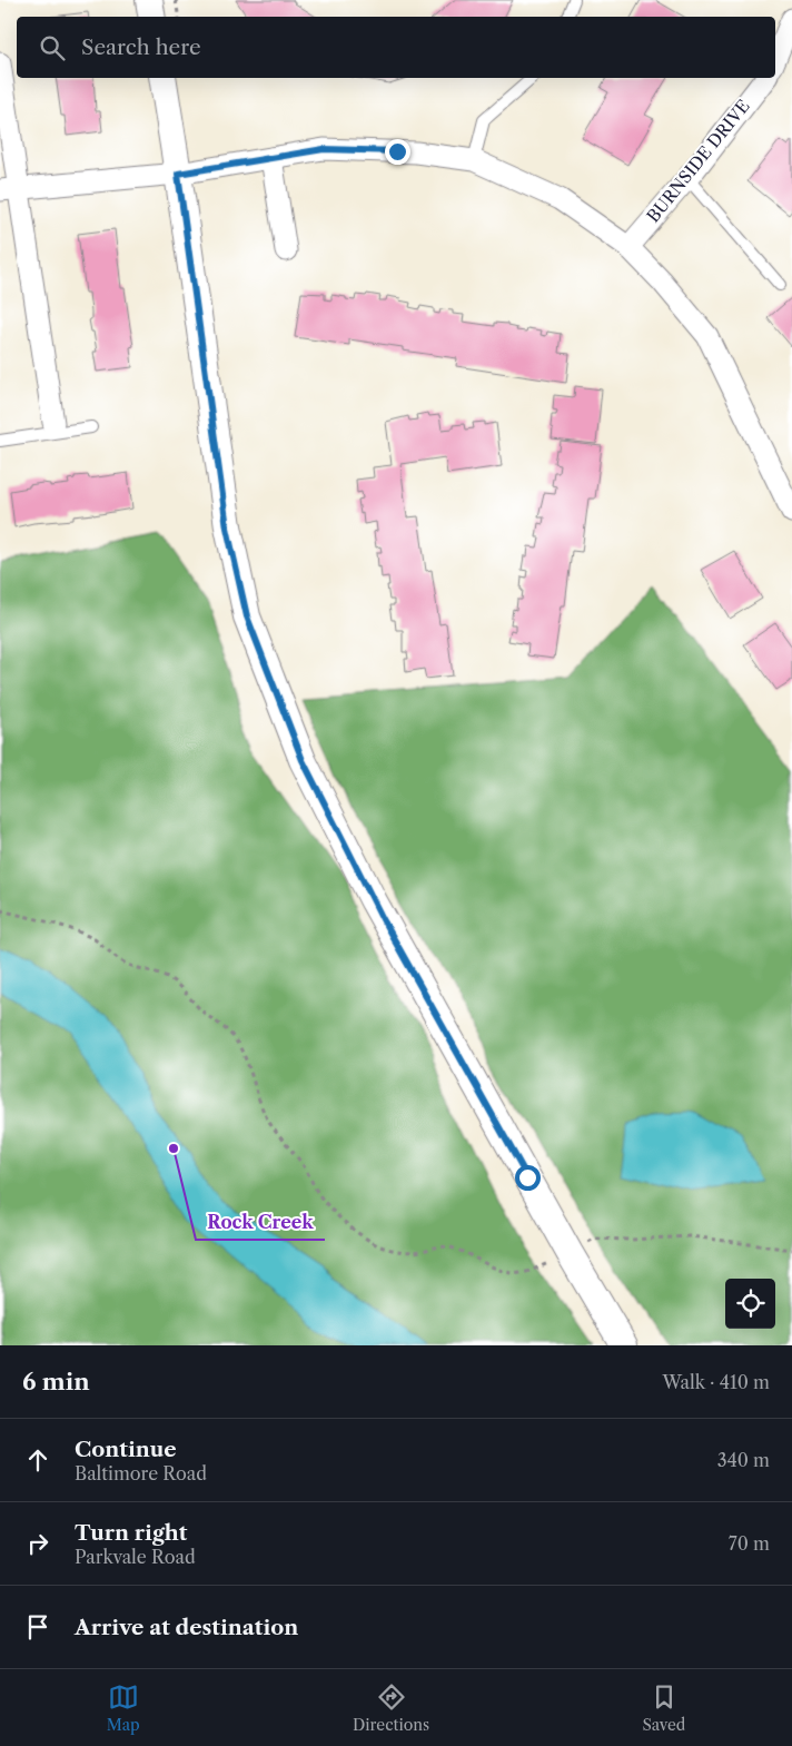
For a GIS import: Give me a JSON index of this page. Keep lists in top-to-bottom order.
{
  "streets": {
    "street": ["BURNSIDE DRIVE"]
  },
  "places": ["Rock Creek"],
  "page": {
    "search": "Search here",
    "heading": ["6 min", "Walk · 410 m"],
    "list": [
      ["Continue", "Baltimore Road", "340 m"],
      ["Turn right", "Parkvale Road", "70 m"],
      "Arrive at destination"
    ],
    "nav": ["Map", "Directions", "Saved"]
  }
}
